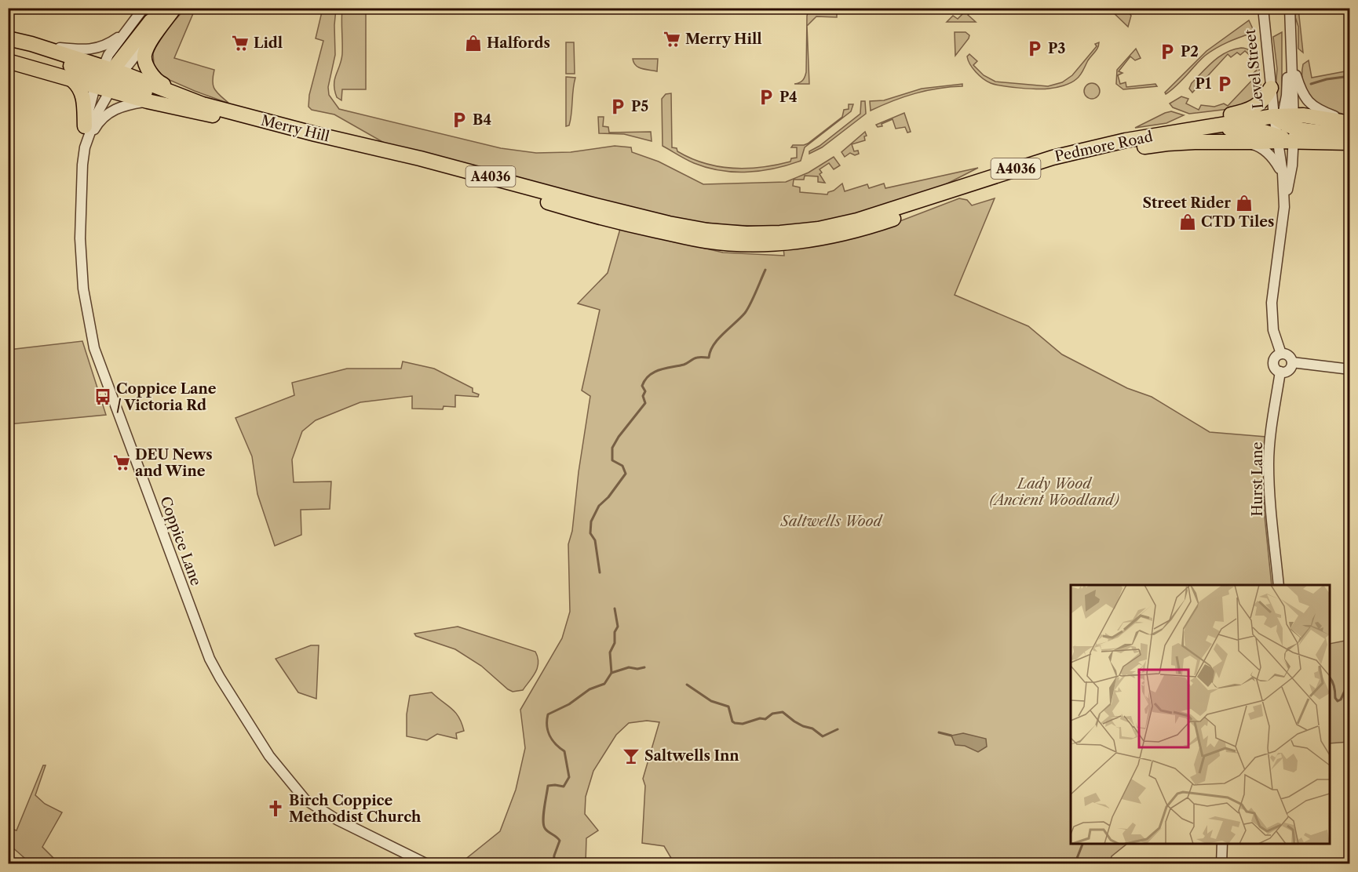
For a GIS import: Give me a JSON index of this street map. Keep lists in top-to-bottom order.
{
  "streets": {
    "highway": ["Merry Hill", "Pedmore Road", "A4036"],
    "street": ["Level Street", "Hurst Lane", "Coppice Lane"]
  },
  "crossings": [
    ["Level Street", "Pedmore Road"],
    ["Merry Hill", "Pedmore Road"],
    ["Merry Hill", "Coppice Lane"]
  ],
  "parks": ["Lady Wood (Ancient Woodland)", "Saltwells Wood"],
  "places": {
    "supermarket": ["Merry Hill", "Lidl", "DEU News and Wine"],
    "shop": ["Halfords", "Street Rider", "CTD Tiles"],
    "parking": [
      "P3",
      "P2",
      "P1",
      "P4",
      "P5",
      "B4"
    ],
    "bus stop": ["Coppice Lane / Victoria Rd"],
    "bar": ["Saltwells Inn"],
    "church": ["Birch Coppice Methodist Church"]
  }
}
